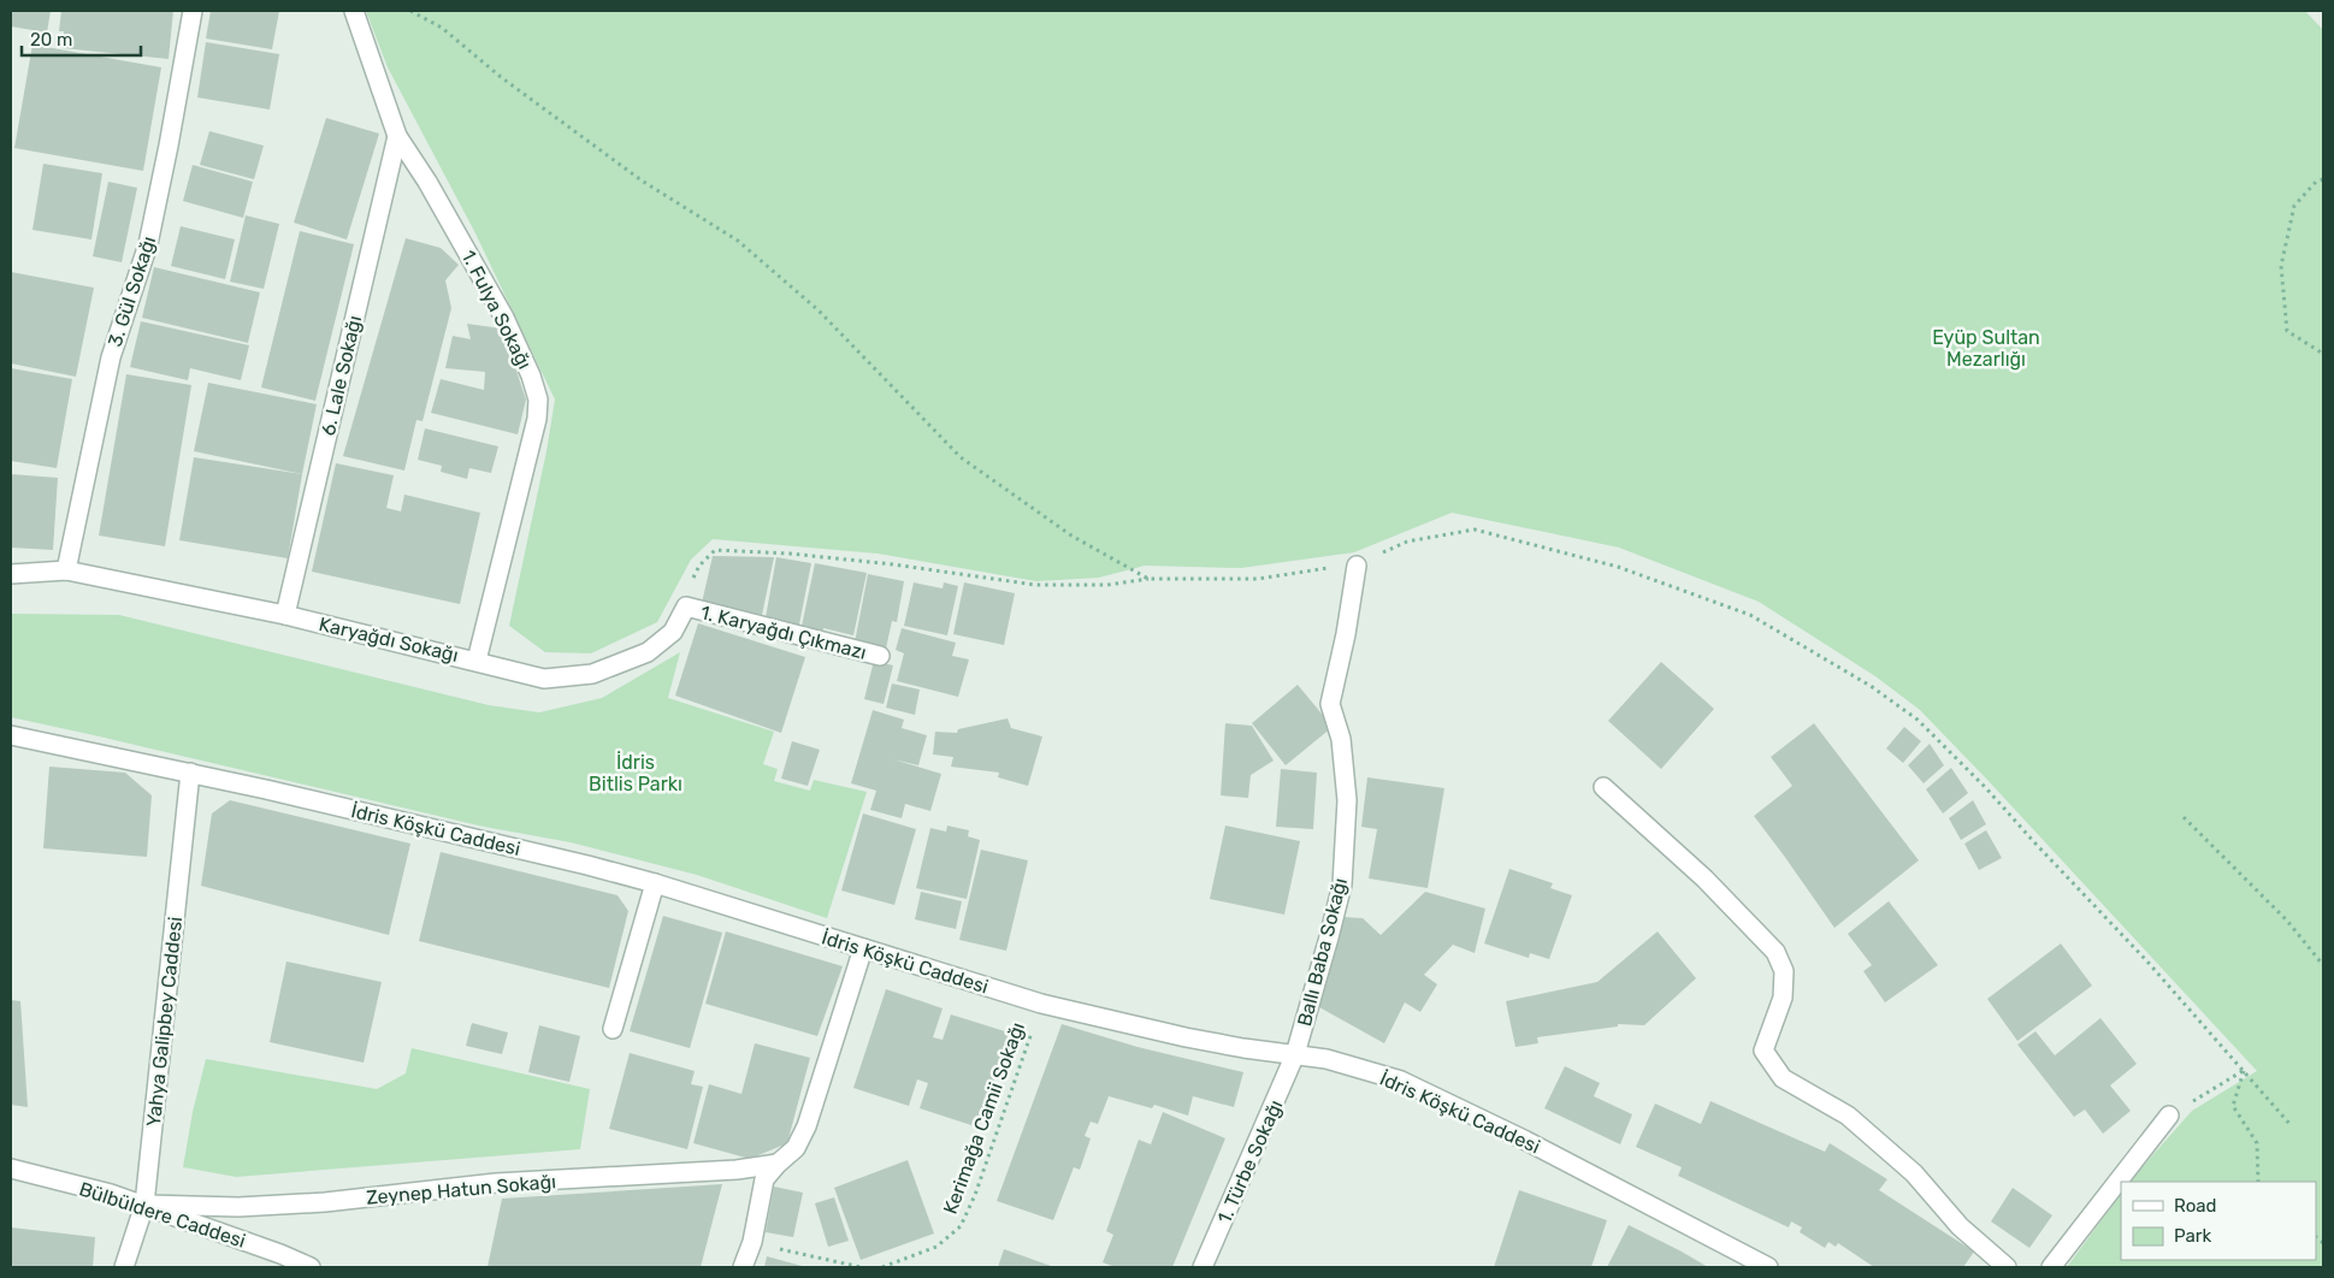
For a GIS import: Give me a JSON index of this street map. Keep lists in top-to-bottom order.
{
  "streets": {
    "street": [
      "3. Gül Sokağı",
      "1. Fulya Sokağı",
      "6. Lale Sokağı",
      "1. Karyağdı Çıkmazı",
      "Karyağdı Sokağı",
      "İdris Köşkü Caddesi",
      "Ballı Baba Sokağı",
      "Yahya Galipbey Caddesi",
      "1. Türbe Sokağı",
      "Zeynep Hatun Sokağı",
      "Bülbüldere Caddesi"
    ],
    "path": ["Kerimağa Camii Sokağı"]
  },
  "crossings": [
    ["3. Gül Sokağı", "Karyağdı Sokağı"],
    ["1. Fulya Sokağı", "6. Lale Sokağı"],
    ["1. Fulya Sokağı", "Karyağdı Sokağı"],
    ["6. Lale Sokağı", "Karyağdı Sokağı"],
    ["1. Karyağdı Çıkmazı", "Karyağdı Sokağı"],
    ["İdris Köşkü Caddesi", "Ballı Baba Sokağı"],
    ["İdris Köşkü Caddesi", "Yahya Galipbey Caddesi"],
    ["İdris Köşkü Caddesi", "Kerimağa Camii Sokağı"],
    ["İdris Köşkü Caddesi", "1. Türbe Sokağı"],
    ["Ballı Baba Sokağı", "1. Türbe Sokağı"],
    ["Yahya Galipbey Caddesi", "Zeynep Hatun Sokağı"],
    ["Yahya Galipbey Caddesi", "Bülbüldere Caddesi"],
    ["Zeynep Hatun Sokağı", "Bülbüldere Caddesi"]
  ],
  "parks": ["Eyüp Sultan Mezarlığı", "İdris Bitlis Parkı"],
  "legend": ["Road", "Park"],
  "scale_bar": "20 m"
}
